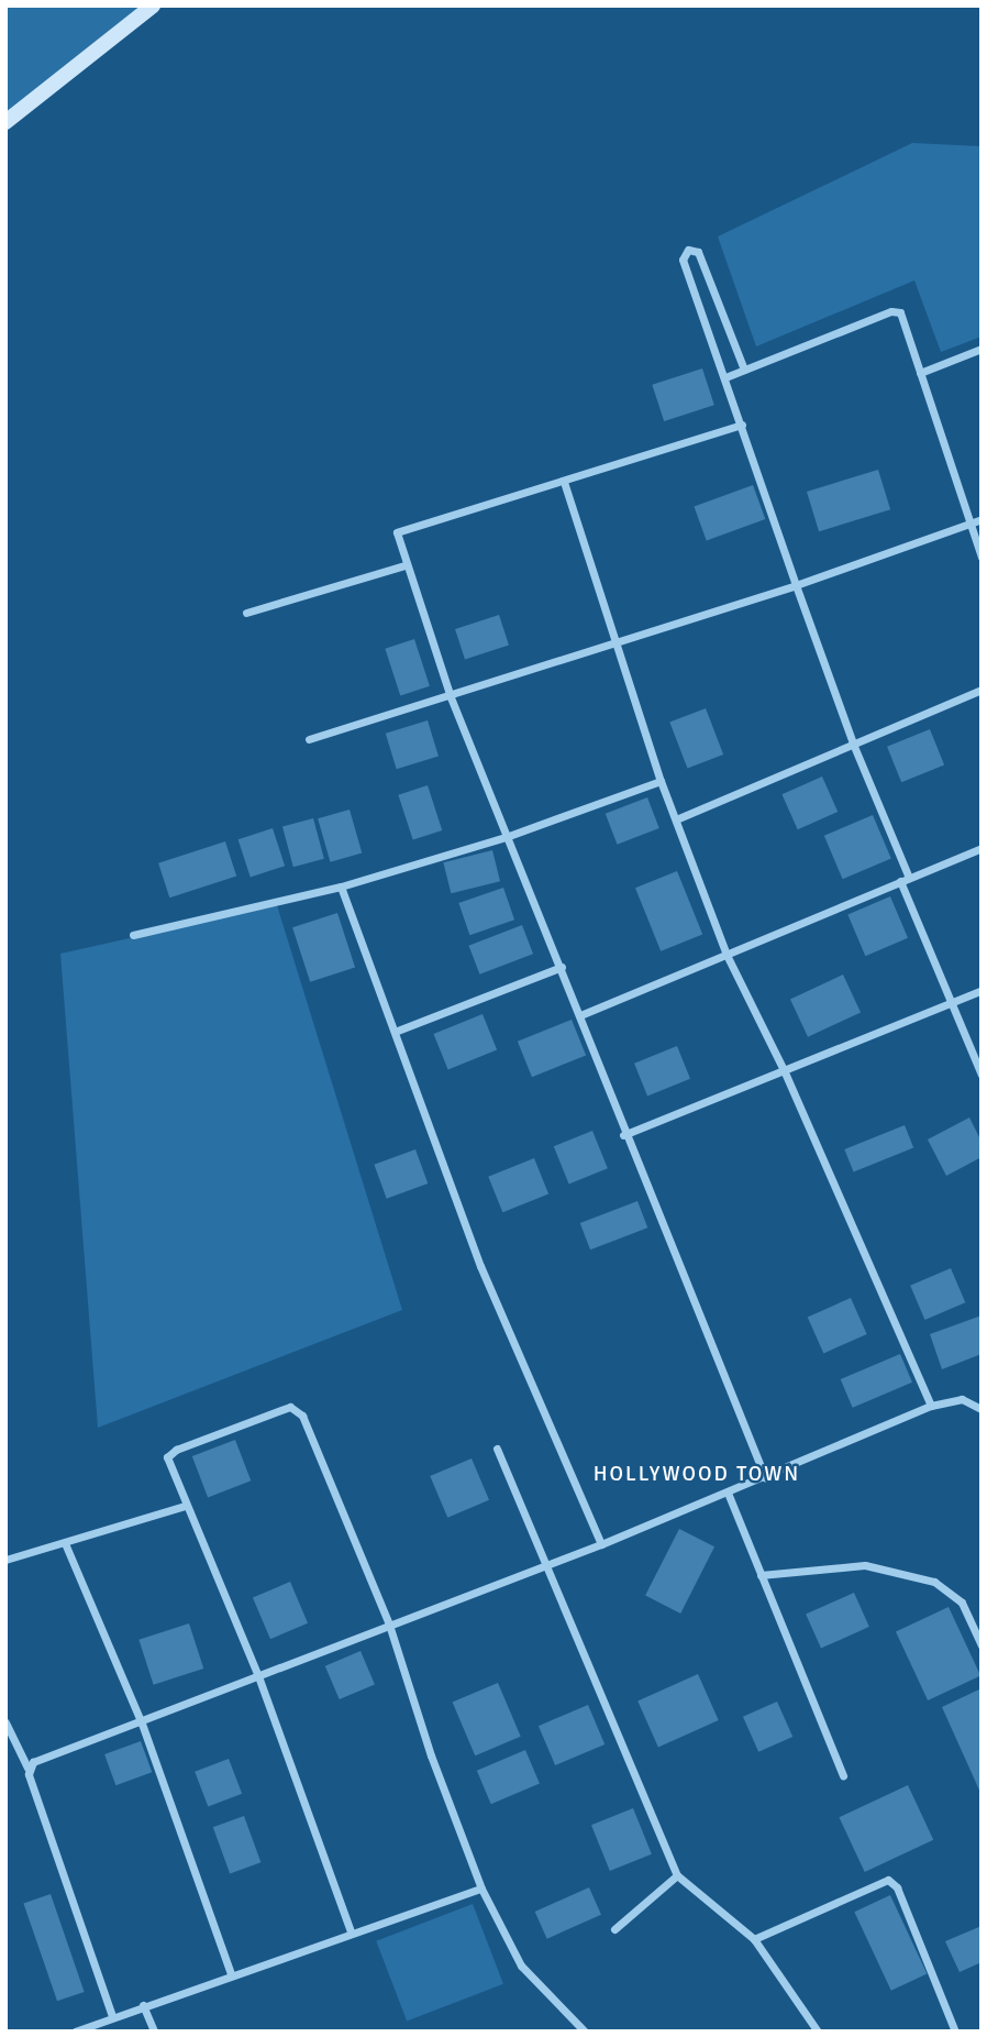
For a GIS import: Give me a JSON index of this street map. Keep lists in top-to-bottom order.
{
  "districts": ["HOLLYWOOD TOWN"]
}
